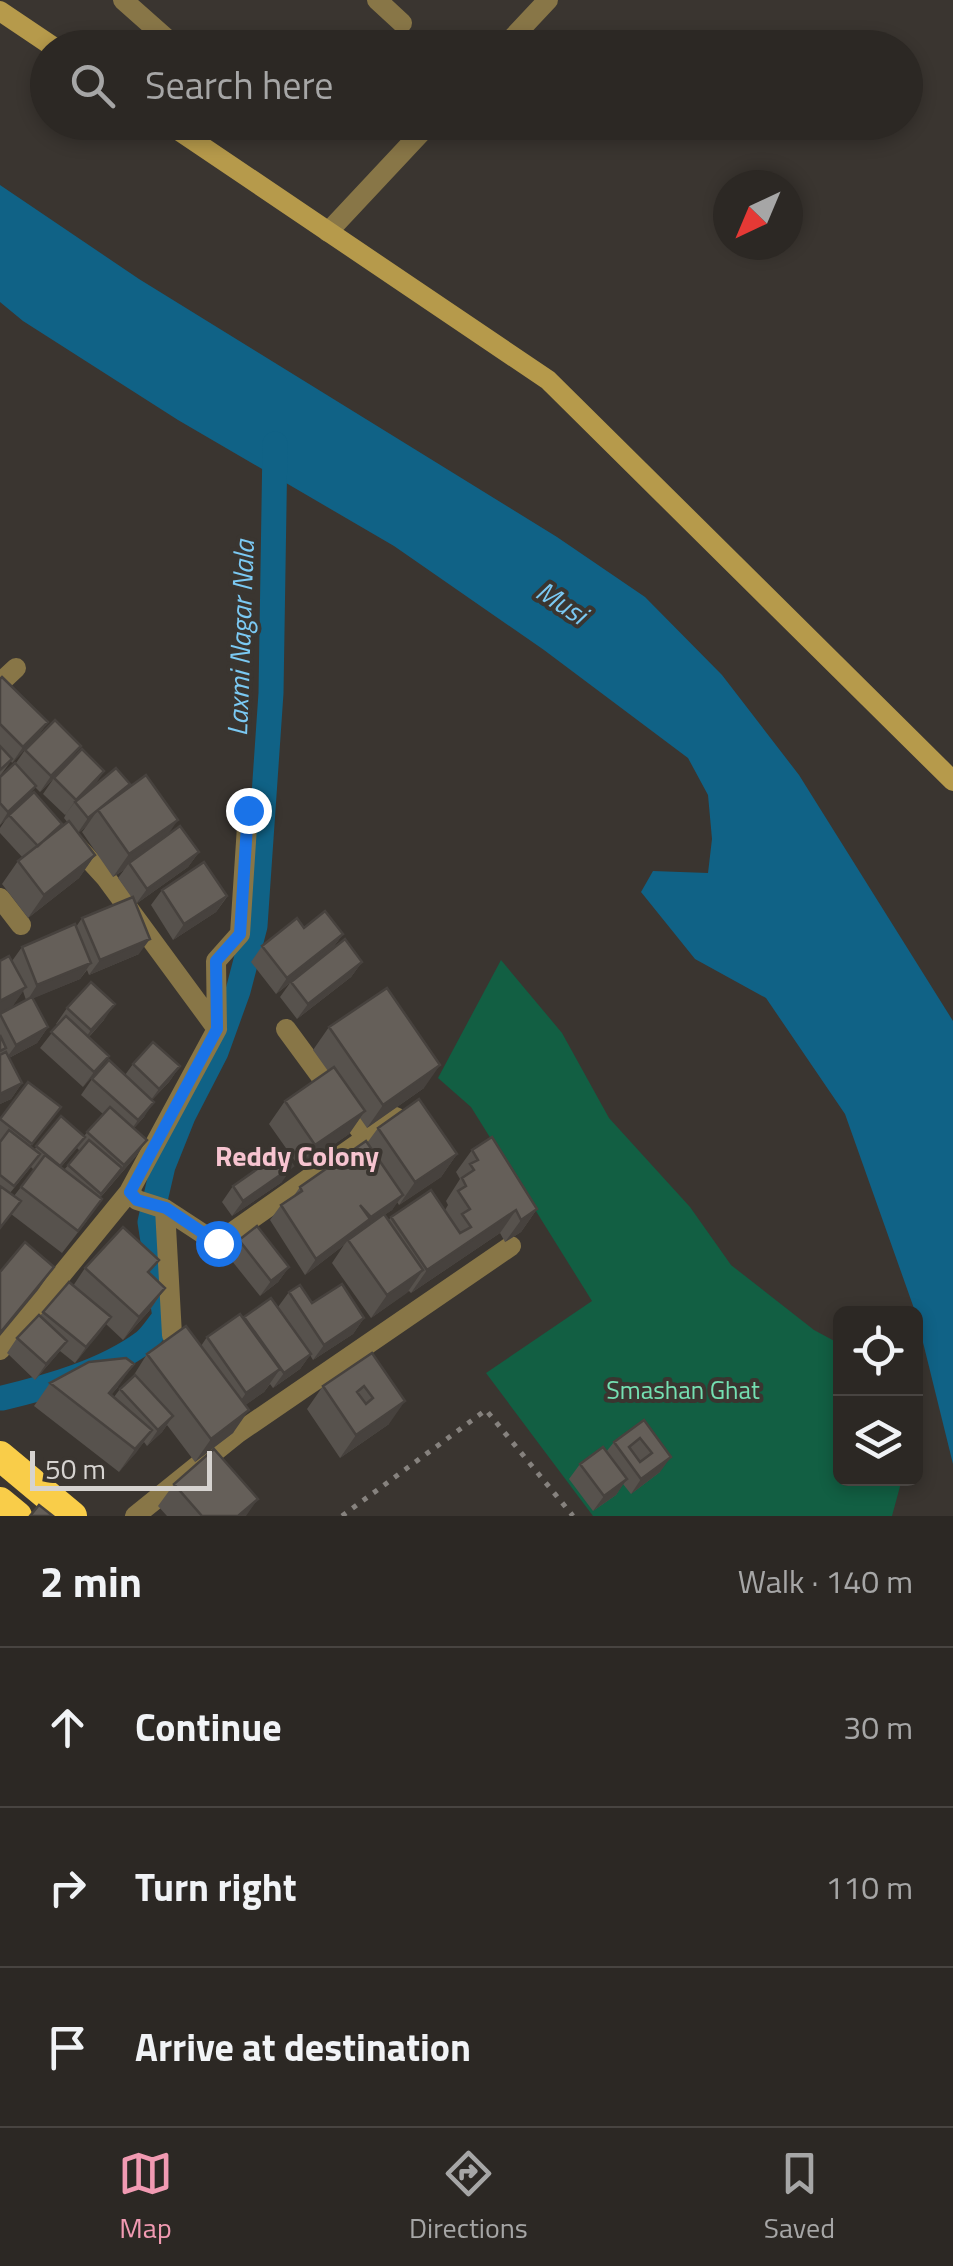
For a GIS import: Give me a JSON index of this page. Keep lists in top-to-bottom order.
{
  "districts": ["Reddy Colony"],
  "water": ["Musi", "Laxmi Nagar Nala"],
  "parks": ["Smashan Ghat"],
  "scale_bar": "50 m",
  "north": "bottom left",
  "page": {
    "search": "Search here",
    "scale": "50 m",
    "heading": ["2 min", "Walk · 140 m"],
    "list": [
      ["Continue", "30 m"],
      ["Turn right", "110 m"],
      "Arrive at destination"
    ],
    "nav": ["Map", "Directions", "Saved"]
  }
}
